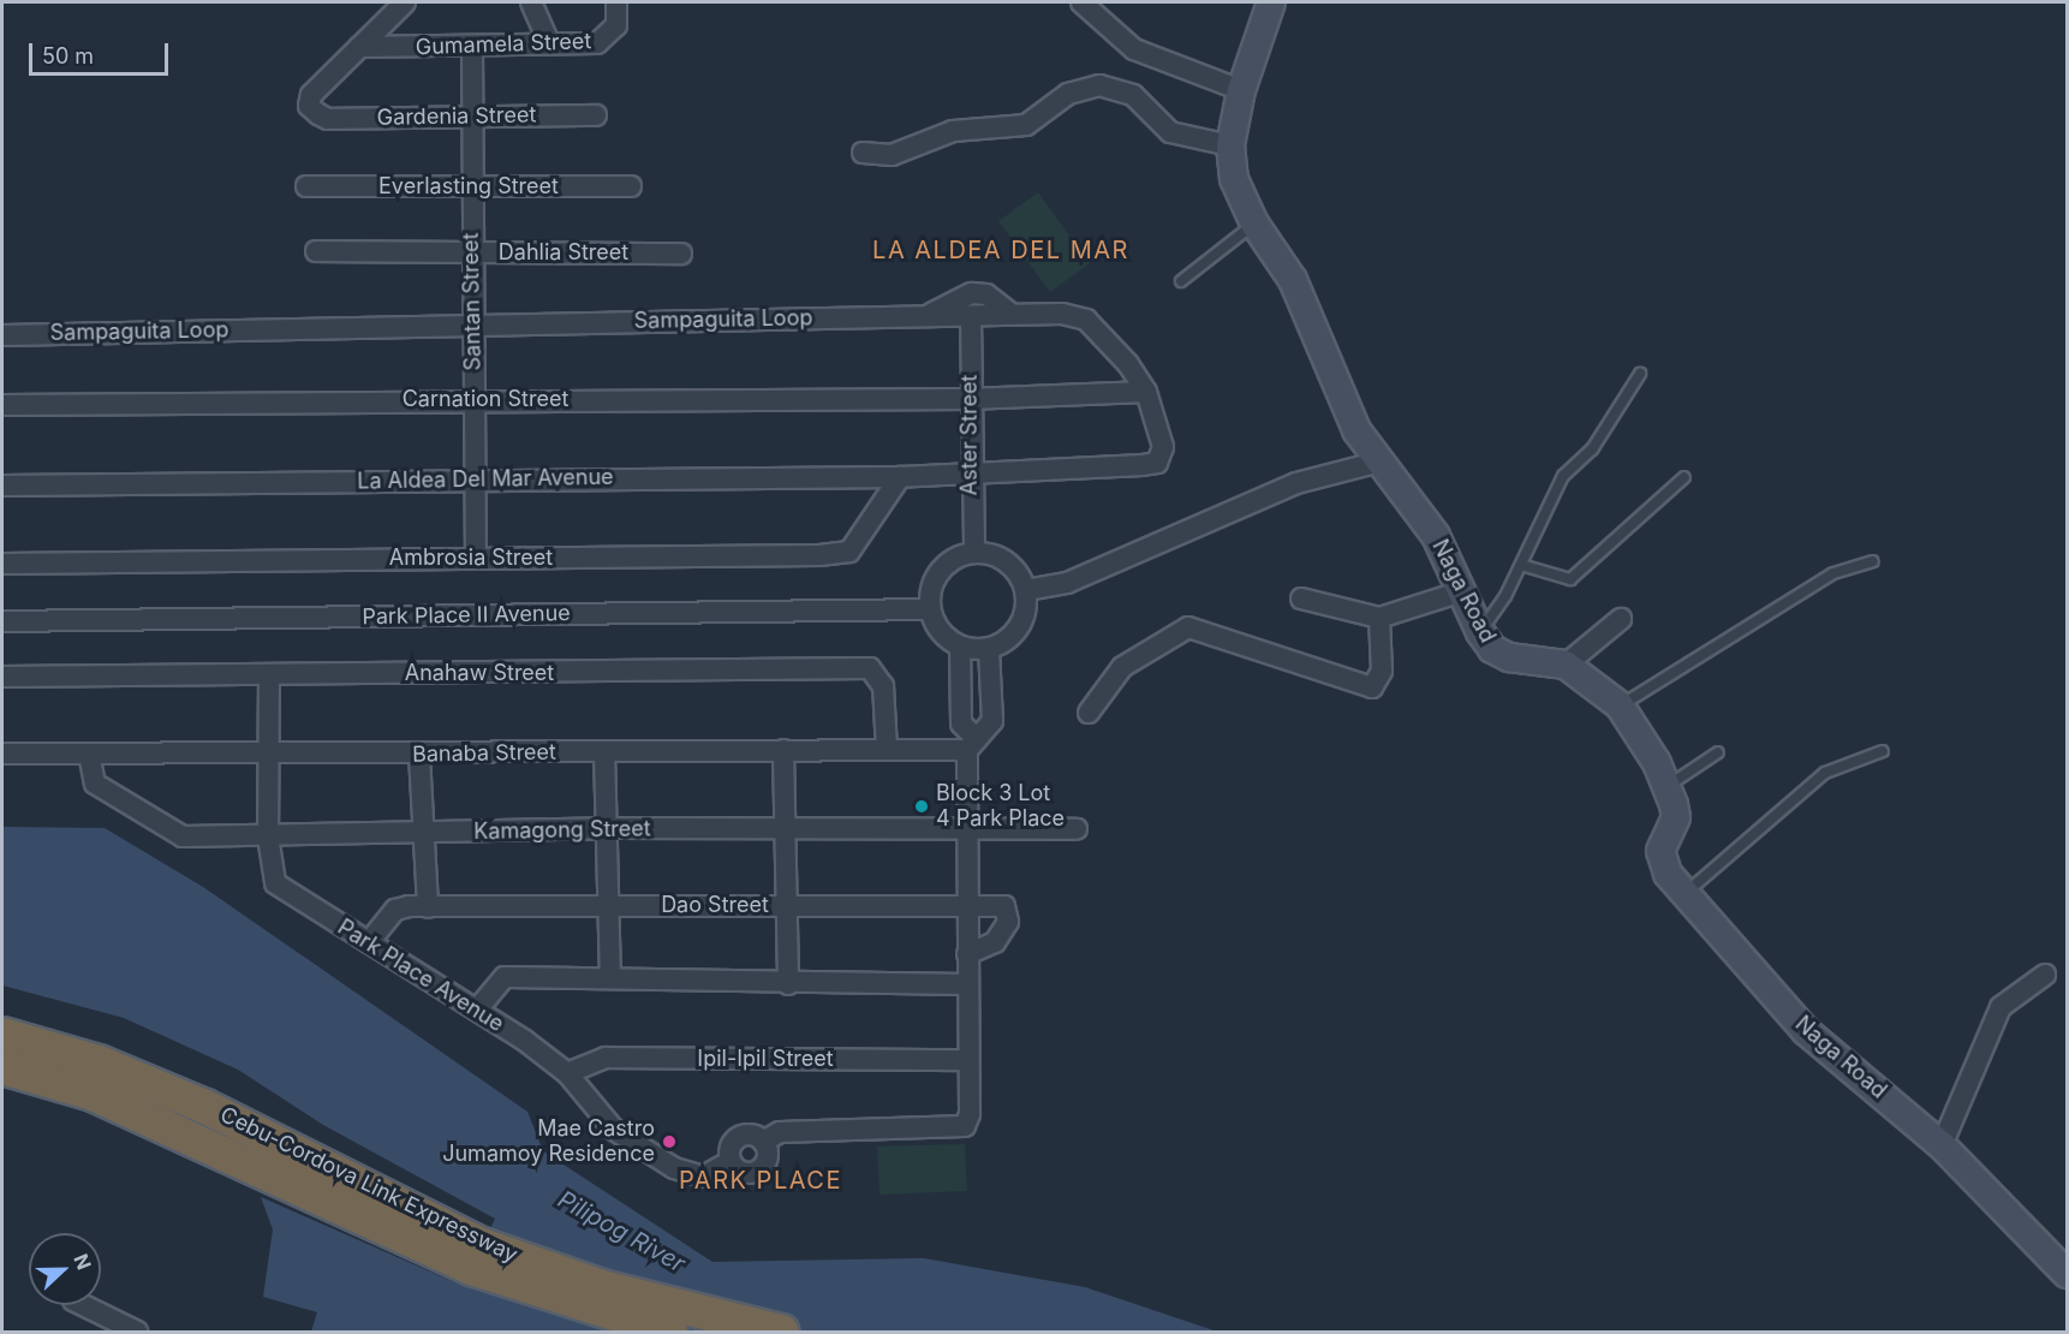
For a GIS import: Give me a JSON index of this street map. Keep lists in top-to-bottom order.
{
  "streets": {
    "highway": ["Cebu-Cordova Link Expressway"],
    "street": [
      "Gumamela Street",
      "Gardenia Street",
      "Everlasting Street",
      "Dahlia Street",
      "Santan Street",
      "Sampaguita Loop",
      "Carnation Street",
      "Aster Street",
      "La Aldea Del Mar Avenue",
      "Ambrosia Street",
      "Naga Road",
      "Park Place II Avenue",
      "Anahaw Street",
      "Banaba Street",
      "Kamagong Street",
      "Dao Street",
      "Park Place Avenue",
      "Ipil-Ipil Street"
    ]
  },
  "crossings": [
    ["Gumamela Street", "Gardenia Street"],
    ["Gumamela Street", "Santan Street"],
    ["Gardenia Street", "Santan Street"],
    ["Everlasting Street", "Santan Street"],
    ["Dahlia Street", "Santan Street"],
    ["Santan Street", "Sampaguita Loop"],
    ["Santan Street", "Carnation Street"],
    ["Santan Street", "La Aldea Del Mar Avenue"],
    ["Santan Street", "Ambrosia Street"],
    ["Sampaguita Loop", "Carnation Street"],
    ["Sampaguita Loop", "Aster Street"],
    ["Sampaguita Loop", "La Aldea Del Mar Avenue"],
    ["Carnation Street", "Aster Street"],
    ["Aster Street", "La Aldea Del Mar Avenue"],
    ["Aster Street", "Park Place II Avenue"],
    ["La Aldea Del Mar Avenue", "Ambrosia Street"],
    ["Anahaw Street", "Banaba Street"],
    ["Anahaw Street", "Park Place Avenue"],
    ["Banaba Street", "Kamagong Street"],
    ["Banaba Street", "Park Place Avenue"],
    ["Kamagong Street", "Park Place Avenue"],
    ["Dao Street", "Park Place Avenue"],
    ["Park Place Avenue", "Ipil-Ipil Street"]
  ],
  "districts": ["LA ALDEA DEL MAR", "PARK PLACE"],
  "water": ["Pilipog River"],
  "places": ["Block 3 Lot 4 Park Place", "Mae Castro Jumamoy Residence"],
  "scale_bar": "50 m",
  "north": "right"
}
